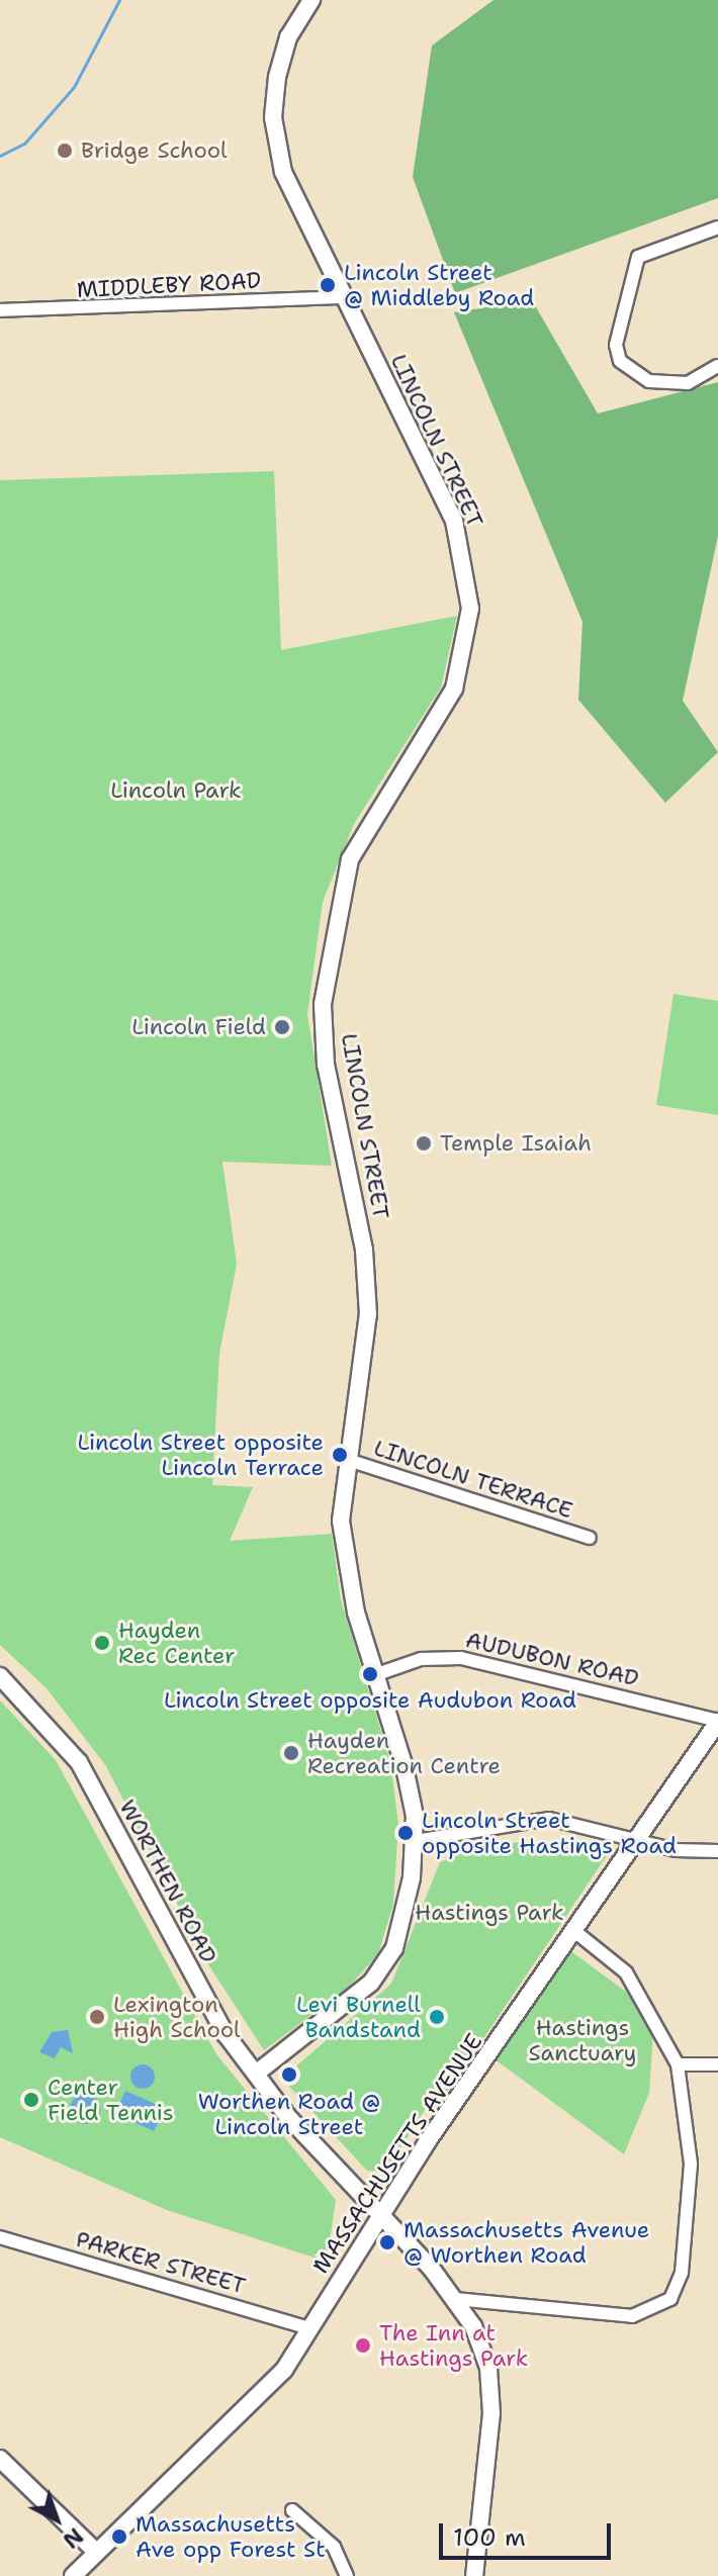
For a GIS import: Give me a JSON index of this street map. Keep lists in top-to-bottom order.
{
  "streets": {
    "street": [
      "MIDDLEBY ROAD",
      "LINCOLN STREET",
      "LINCOLN TERRACE",
      "AUDUBON ROAD",
      "WORTHEN ROAD",
      "MASSACHUSETTS AVENUE",
      "PARKER STREET"
    ]
  },
  "crossings": [
    ["MIDDLEBY ROAD", "LINCOLN STREET"],
    ["LINCOLN STREET", "LINCOLN TERRACE"],
    ["LINCOLN STREET", "AUDUBON ROAD"],
    ["LINCOLN STREET", "WORTHEN ROAD"],
    ["AUDUBON ROAD", "MASSACHUSETTS AVENUE"],
    ["WORTHEN ROAD", "MASSACHUSETTS AVENUE"],
    ["MASSACHUSETTS AVENUE", "PARKER STREET"]
  ],
  "parks": ["Lincoln Park", "Hastings Park", "Hastings Sanctuary"],
  "places": [
    "Bridge School",
    "Lincoln Street @ Middleby Road",
    "Lincoln Field",
    "Temple Isaiah",
    "Lincoln Street opposite Lincoln Terrace",
    "Hayden Rec Center",
    "Lincoln Street opposite Audubon Road",
    "Hayden Recreation Centre",
    "Lincoln Street opposite Hastings Road",
    "Lexington High School",
    "Levi Burnell Bandstand",
    "Worthen Road @ Lincoln Street",
    "Center Field Tennis",
    "Massachusetts Avenue @ Worthen Road",
    "The Inn at Hastings Park",
    "Massachusetts Ave opp Forest St"
  ],
  "scale_bar": "100 m",
  "north": "bottom right"
}
